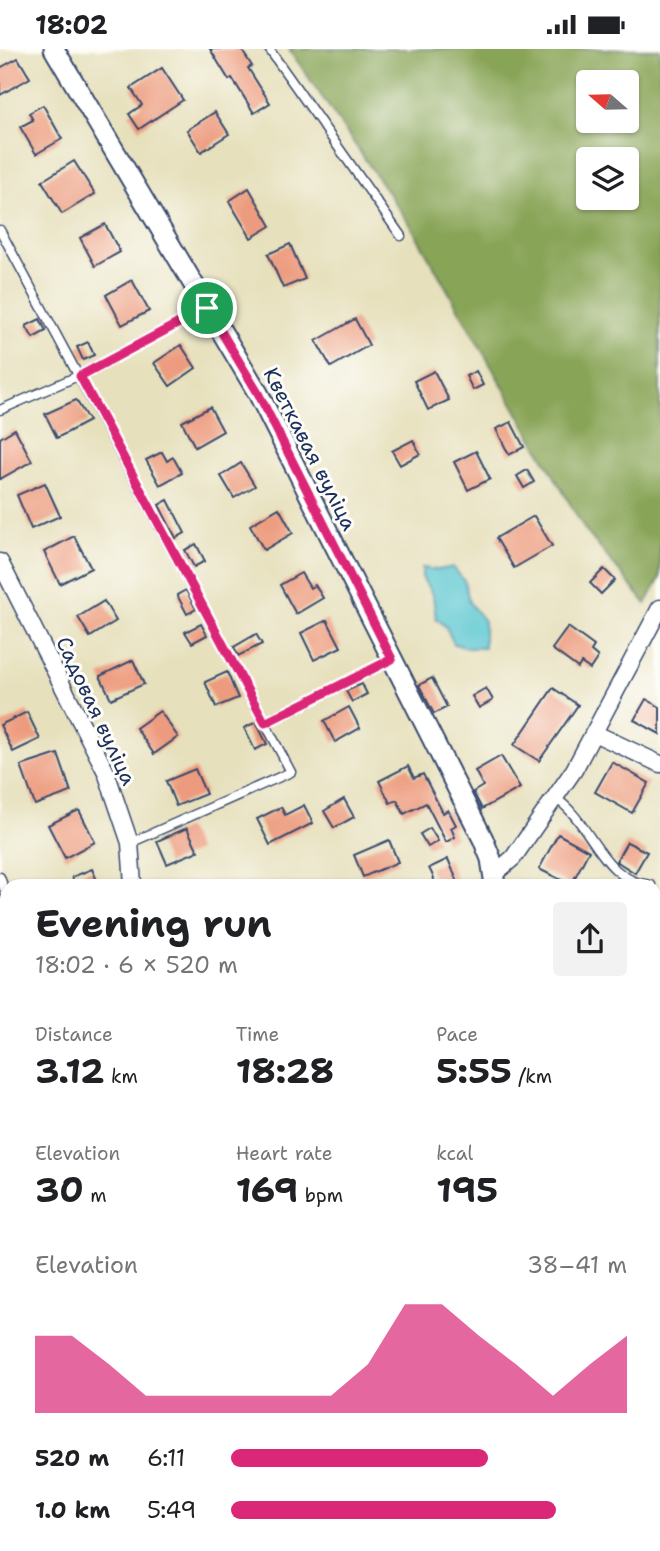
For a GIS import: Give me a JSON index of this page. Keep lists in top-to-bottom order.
{
  "streets": {
    "street": ["Кветкавая вуліца", "Садовая вуліца"]
  },
  "north": "left",
  "page": {
    "status": "18:02",
    "heading": ["Evening run", "18:02 · 6 × 520 m"],
    "stats": [
      ["Distance", "3.12 km"],
      ["Time", "18:28"],
      ["Pace", "5:55 /km"],
      ["Elevation", "30 m"],
      ["Heart rate", "169 bpm"],
      ["kcal", "195"]
    ],
    "chart": ["Elevation", "38–41 m"],
    "list": [
      {
        "name": "520 m",
        "note": "6:11"
      },
      {
        "name": "1.0 km",
        "note": "5:49"
      }
    ]
  }
}
